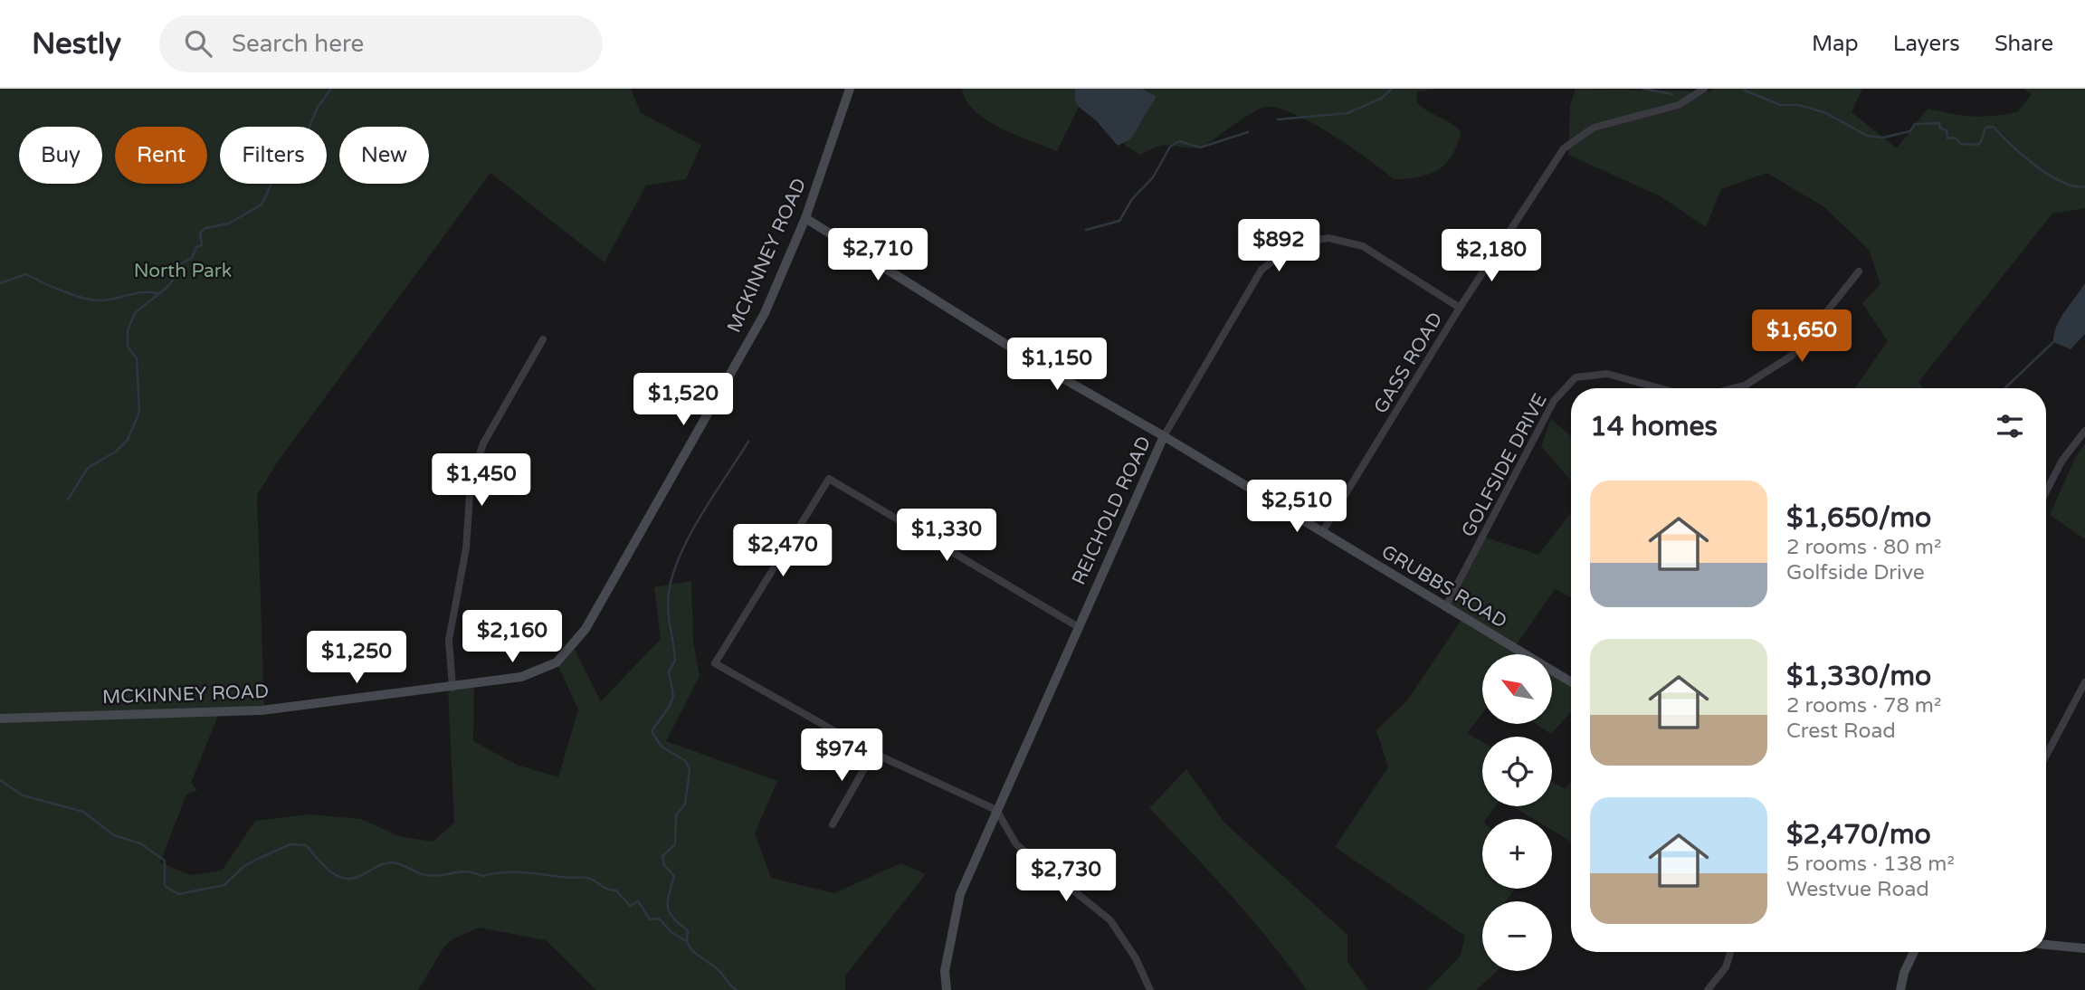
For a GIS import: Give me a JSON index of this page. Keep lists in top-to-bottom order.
{
  "streets": {
    "street": [
      "MCKINNEY ROAD",
      "GASS ROAD",
      "GOLFSIDE DRIVE",
      "REICHOLD ROAD",
      "GRUBBS ROAD"
    ]
  },
  "crossings": [
    ["MCKINNEY ROAD", "GRUBBS ROAD"],
    ["GASS ROAD", "REICHOLD ROAD"],
    ["GASS ROAD", "GRUBBS ROAD"],
    ["GOLFSIDE DRIVE", "GRUBBS ROAD"],
    ["REICHOLD ROAD", "GRUBBS ROAD"]
  ],
  "parks": ["North Park"],
  "north": "top left",
  "page": {
    "header": "Nestly",
    "search": "Search here",
    "nav": ["Map", "Layers", "Share"],
    "chip": [
      "Buy",
      "Rent",
      "Filters",
      "New"
    ],
    "price": [
      "$892",
      "$2,710",
      "$2,180",
      "$1,650",
      "$1,150",
      "$1,520",
      "$1,450",
      "$2,510",
      "$1,330",
      "$2,470",
      "$2,160",
      "$1,250",
      "$974",
      "$2,730"
    ],
    "heading": "14 homes",
    "list": [
      {
        "name": "$1,650/mo",
        "note": "2 rooms · 80 m² · Golfside Drive"
      },
      {
        "name": "$1,330/mo",
        "note": "2 rooms · 78 m² · Crest Road"
      },
      {
        "name": "$2,470/mo",
        "note": "5 rooms · 138 m² · Westvue Road"
      }
    ],
    "map_buttons": ["+", "−"]
  }
}
